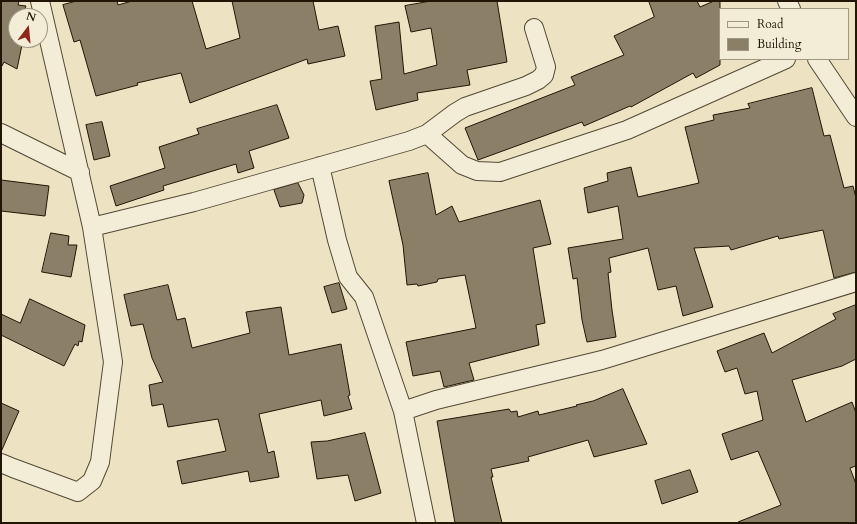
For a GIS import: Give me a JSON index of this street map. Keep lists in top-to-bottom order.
{
  "legend": ["Road", "Building"],
  "north": "top"
}
